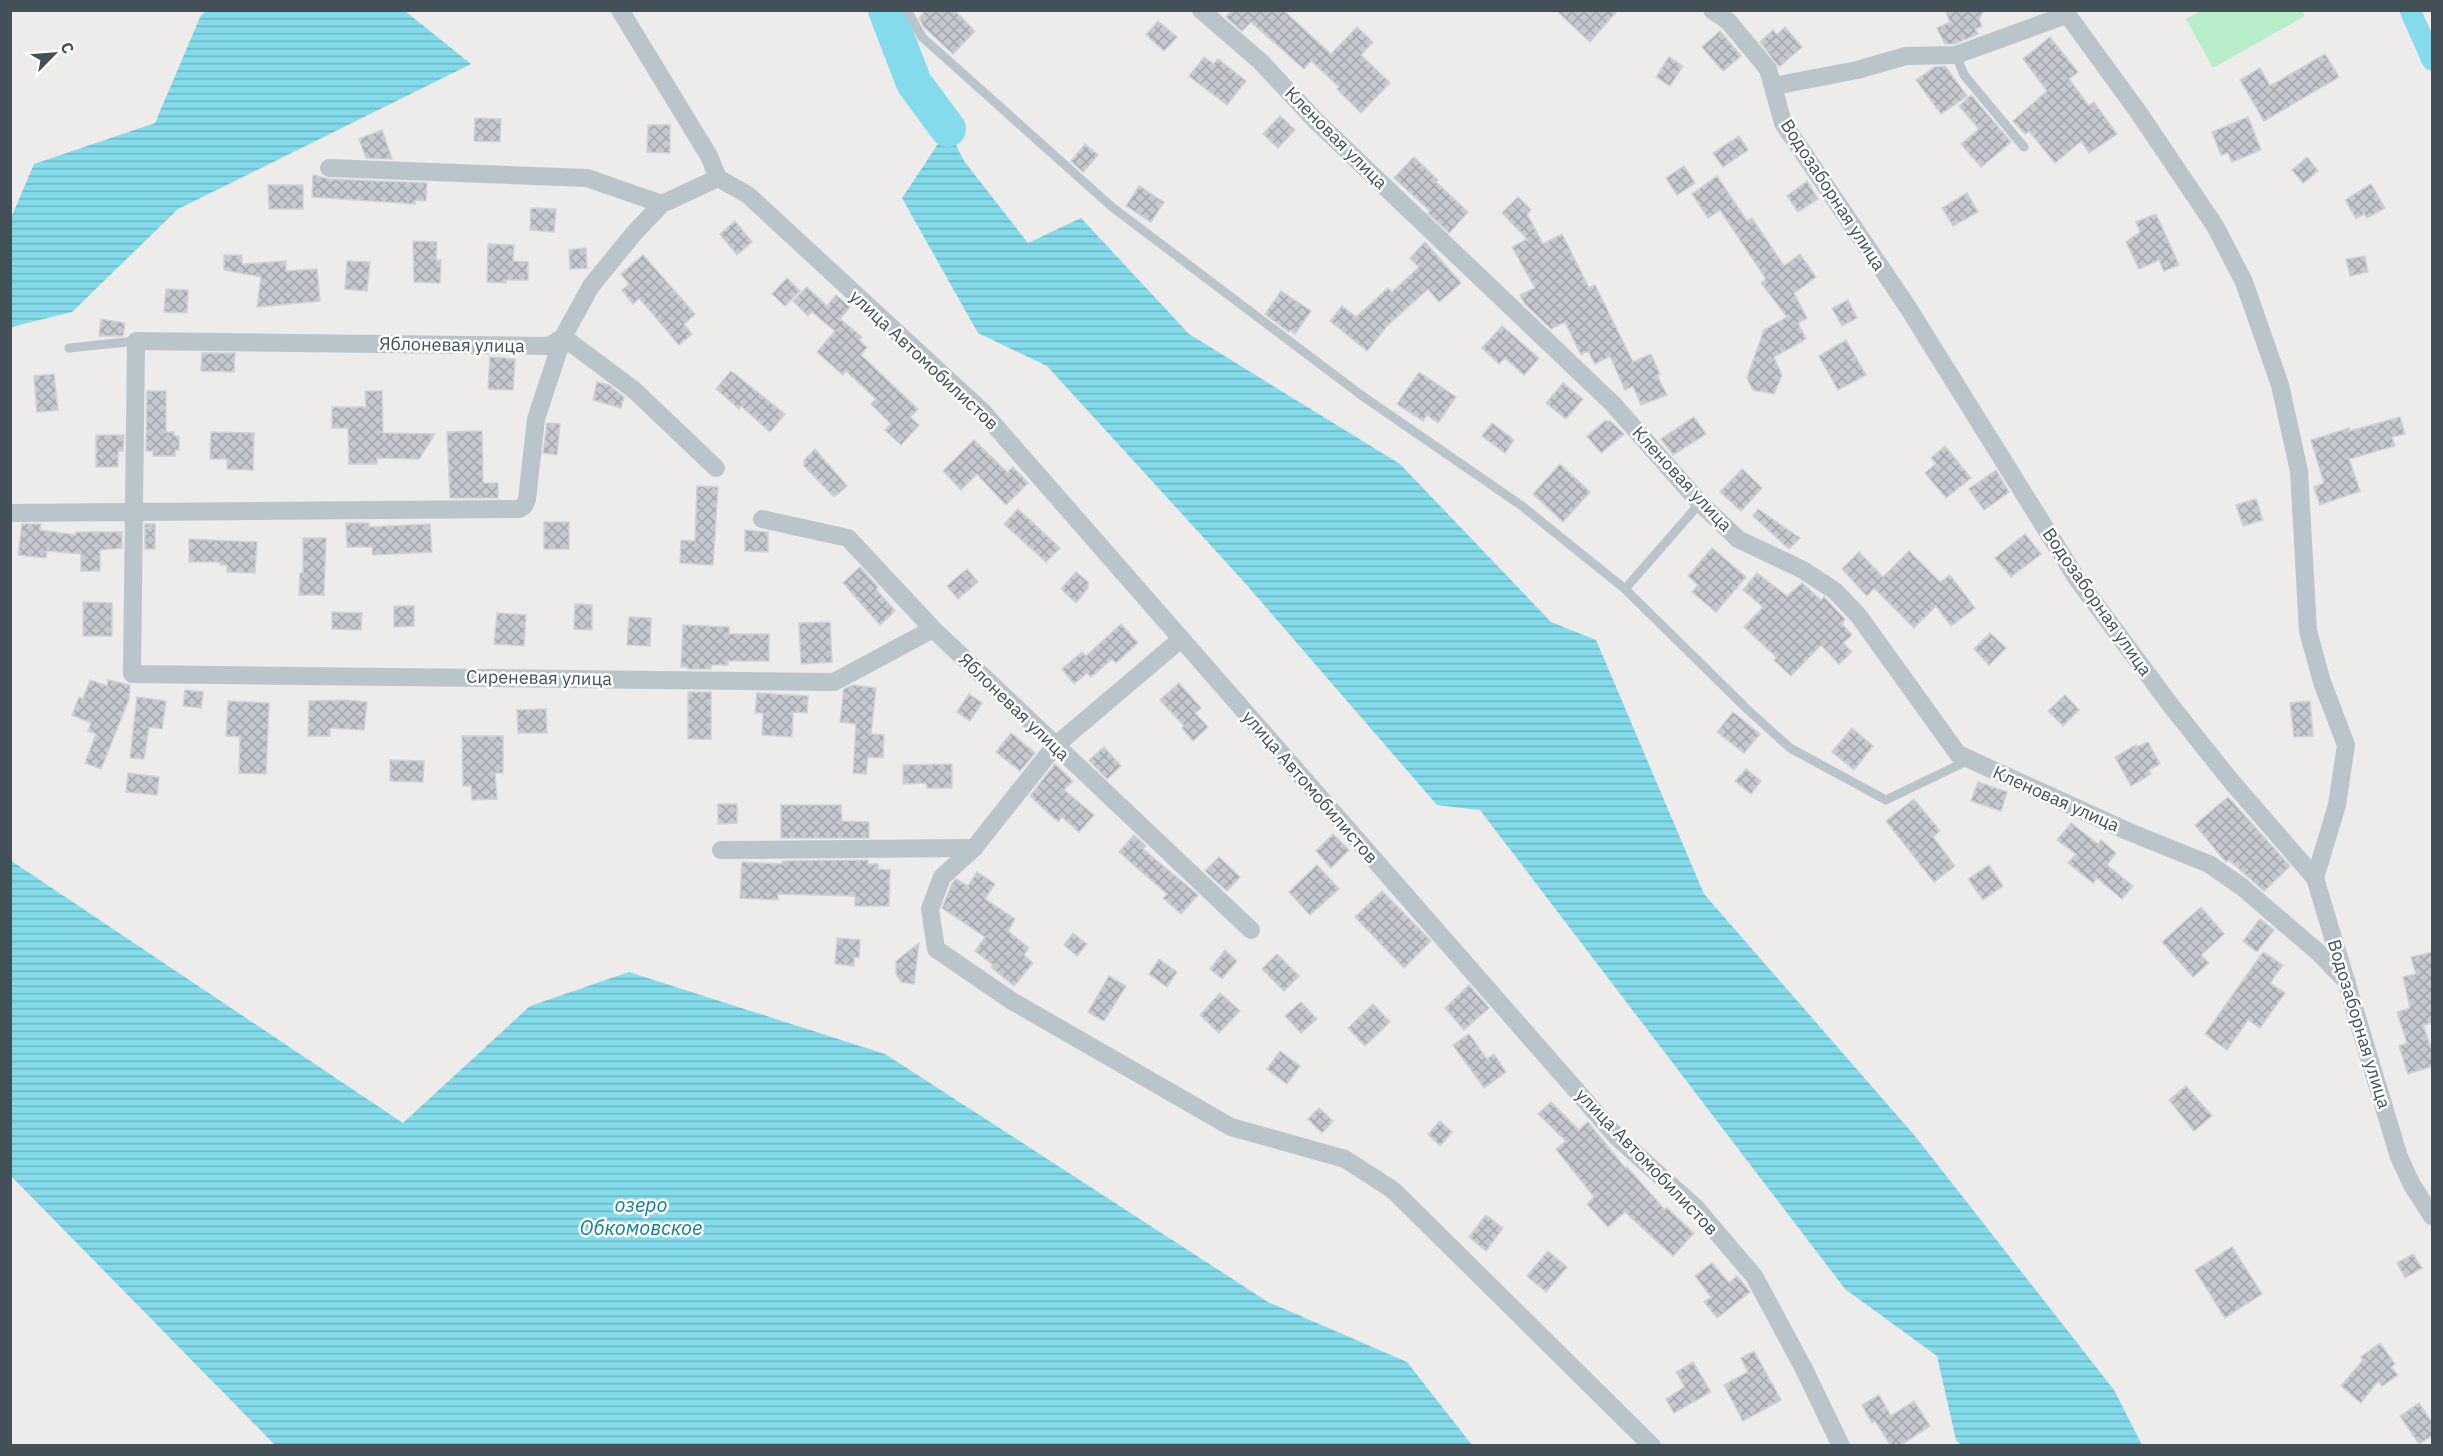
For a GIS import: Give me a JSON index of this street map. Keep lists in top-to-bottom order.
{
  "streets": {
    "street": [
      "Кленовая улица",
      "Водозаборная улица",
      "Яблоневая улица",
      "улица Автомобилистов",
      "Сиреневая улица"
    ]
  },
  "crossings": [
    ["Кленовая улица", "Водозаборная улица"],
    ["Яблоневая улица", "Сиреневая улица"]
  ],
  "water": ["озеро Обкомовское"],
  "north": "top right"
}
